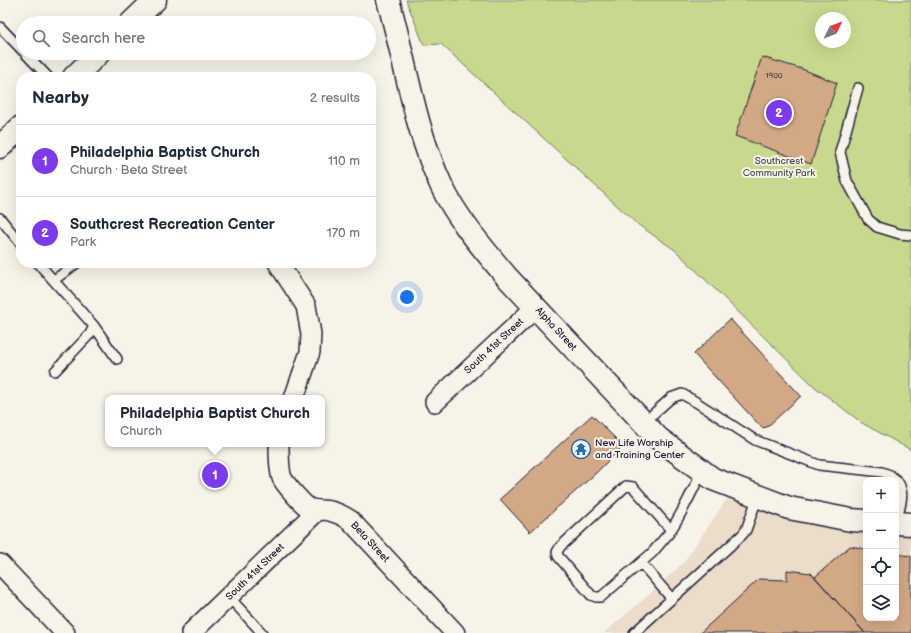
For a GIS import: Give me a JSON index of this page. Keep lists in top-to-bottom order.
{
  "streets": {
    "street": ["Alpha Street", "South 41st Street", "Beta Street"]
  },
  "crossings": [
    ["Alpha Street", "South 41st Street"],
    ["South 41st Street", "Beta Street"]
  ],
  "parks": ["Southcrest Community Park"],
  "places": {
    "temple": ["New Life Worship and Training Center"]
  },
  "house_numbers": ["1900"],
  "north": "top right",
  "page": {
    "search": "Search here",
    "heading": ["Nearby", "2 results"],
    "pins": ["2", "1"],
    "list": [
      {
        "mark": "1",
        "name": "Philadelphia Baptist Church",
        "note": "Church · Beta Street",
        "value": "110 m"
      },
      {
        "mark": "2",
        "name": "Southcrest Recreation Center",
        "note": "Park",
        "value": "170 m"
      }
    ],
    "popup": ["Philadelphia Baptist Church", "Church"],
    "map_buttons": ["+", "−"]
  }
}
